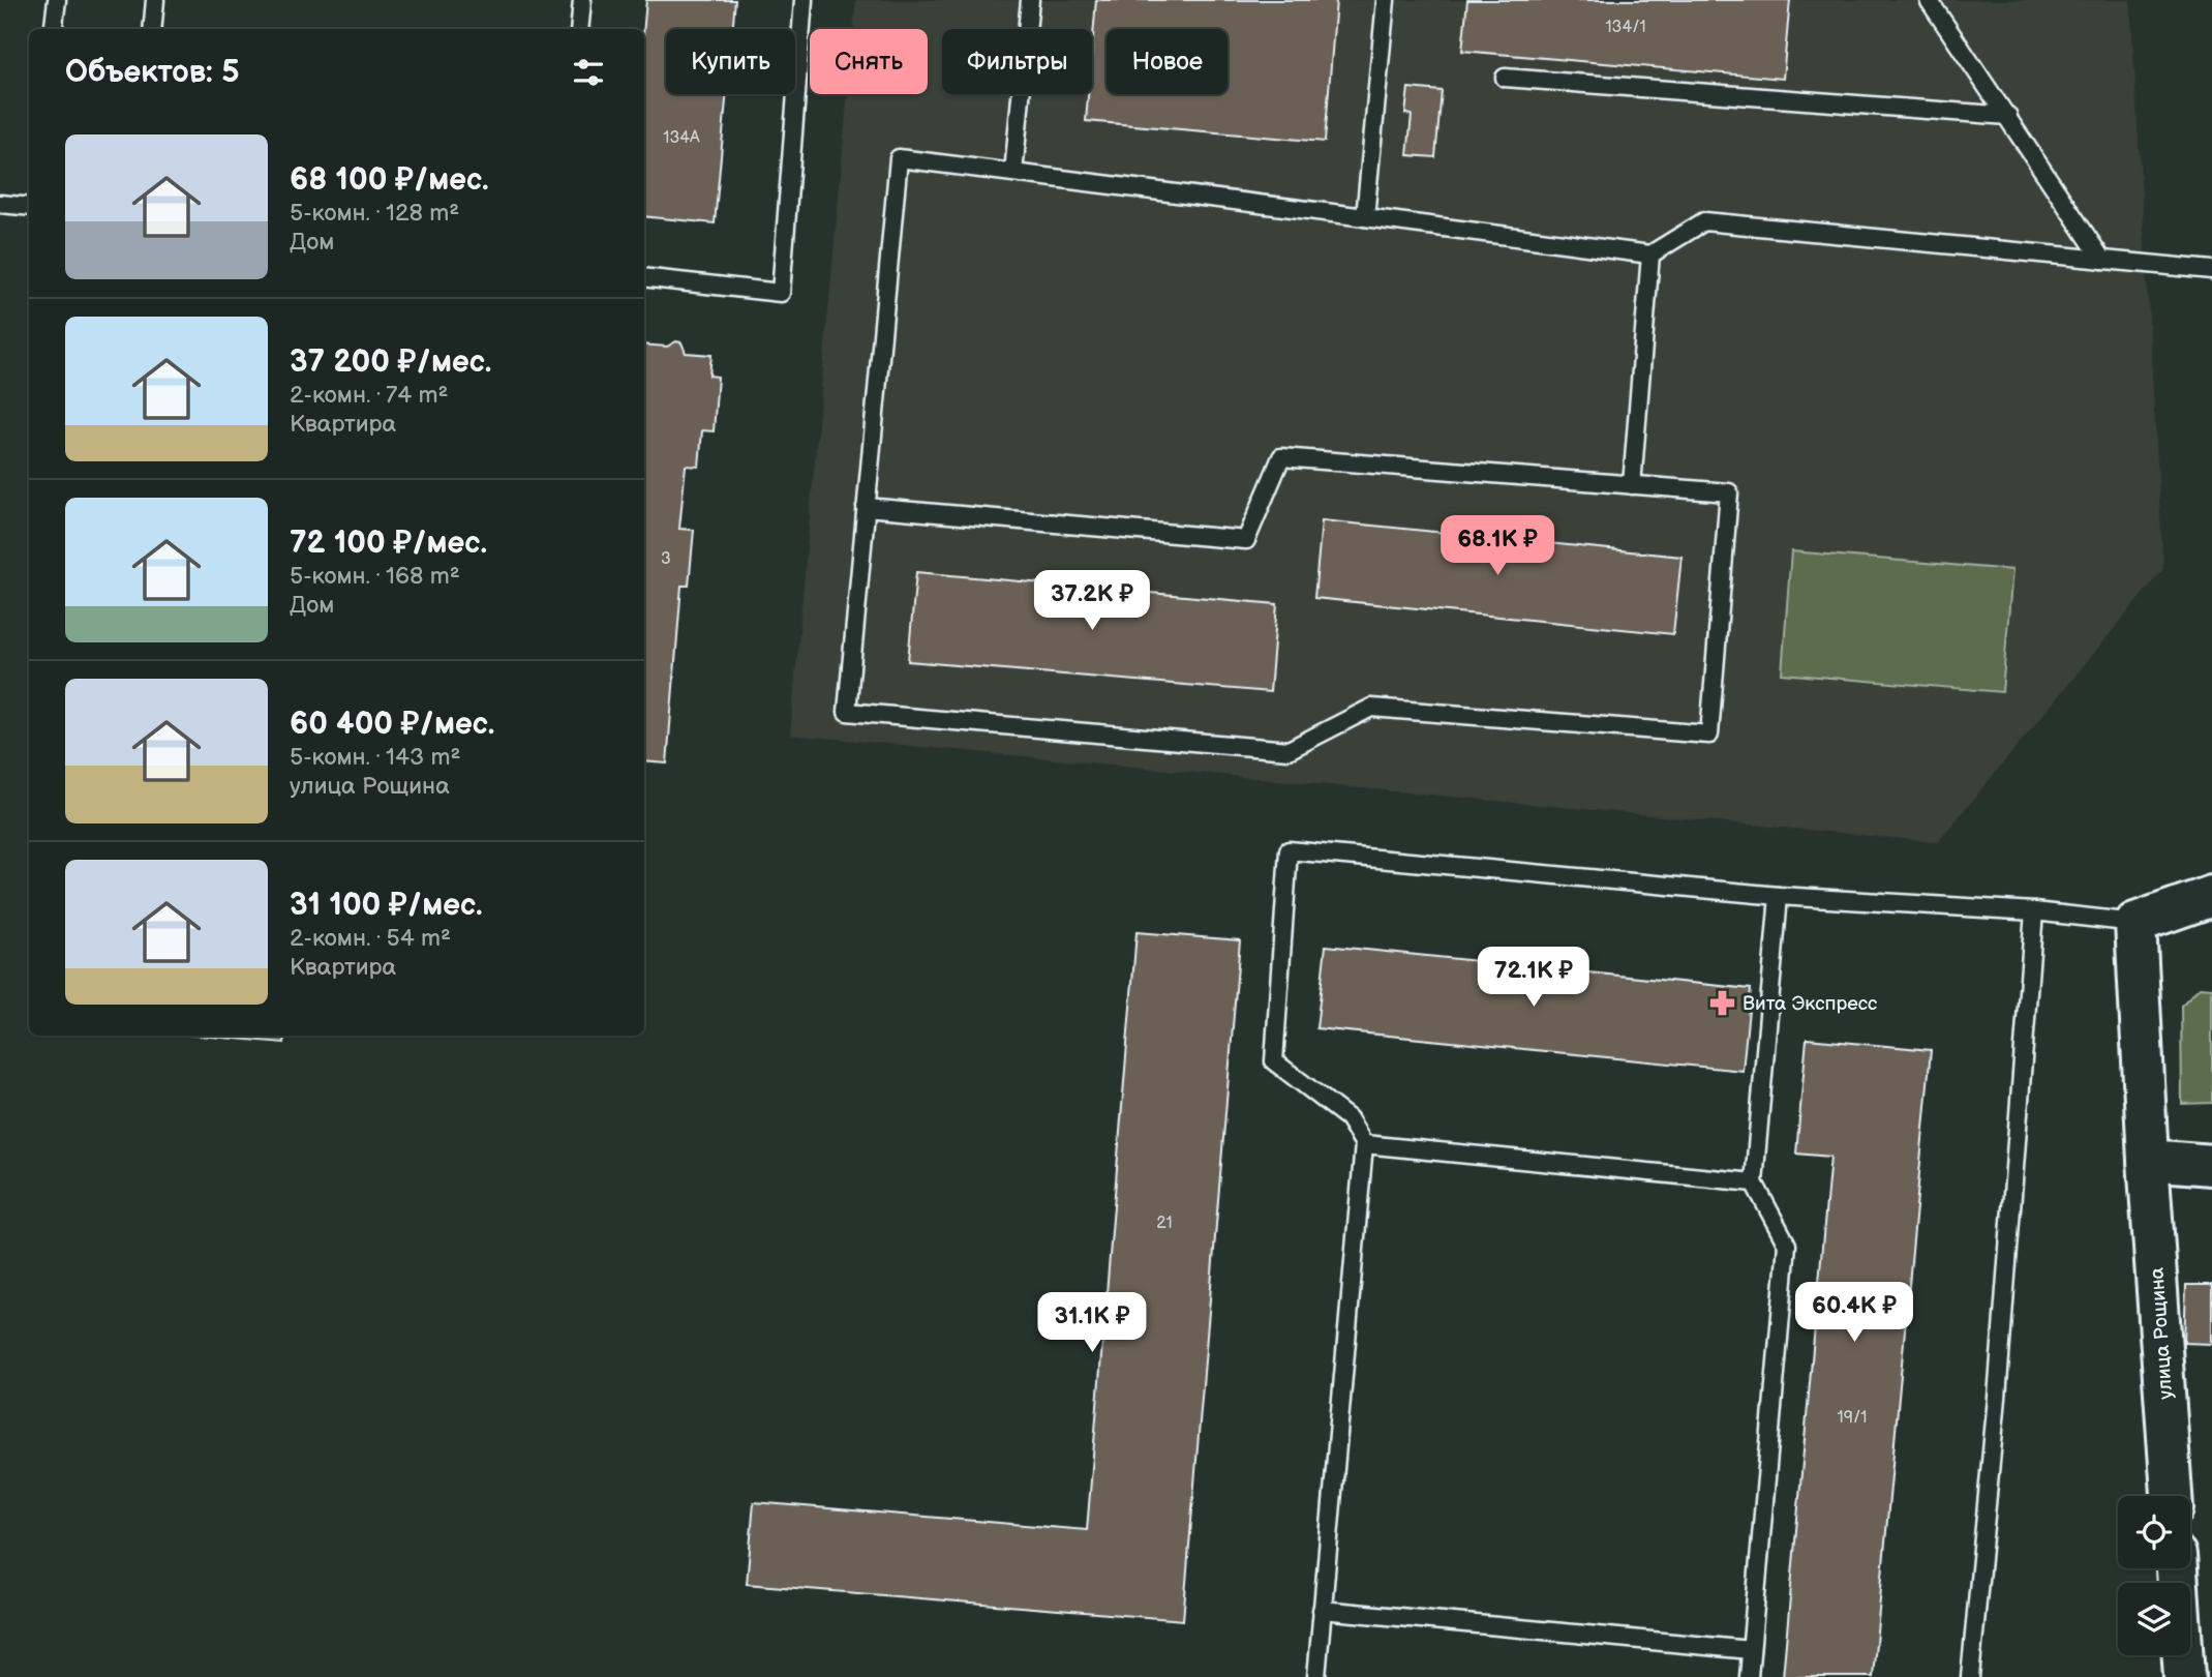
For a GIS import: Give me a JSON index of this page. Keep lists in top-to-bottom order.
{
  "streets": {
    "street": ["улица Рощина"]
  },
  "places": {
    "pharmacy": ["Вита Экспресс"]
  },
  "house_numbers": [
    "134/1",
    "134А",
    "3",
    "21",
    "19/1"
  ],
  "page": {
    "chip": [
      "Купить",
      "Снять",
      "Фильтры",
      "Новое"
    ],
    "heading": "Объектов: 5",
    "list": [
      {
        "name": "68 100 ₽/мес.",
        "note": "5-комн. · 128 m² · Дом"
      },
      {
        "name": "37 200 ₽/мес.",
        "note": "2-комн. · 74 m² · Квартира"
      },
      {
        "name": "72 100 ₽/мес.",
        "note": "5-комн. · 168 m² · Дом"
      },
      {
        "name": "60 400 ₽/мес.",
        "note": "5-комн. · 143 m² · улица Рощина"
      },
      {
        "name": "31 100 ₽/мес.",
        "note": "2-комн. · 54 m² · Квартира"
      }
    ],
    "price": [
      "68.1K ₽",
      "37.2K ₽",
      "72.1K ₽",
      "60.4K ₽",
      "31.1K ₽"
    ]
  }
}
